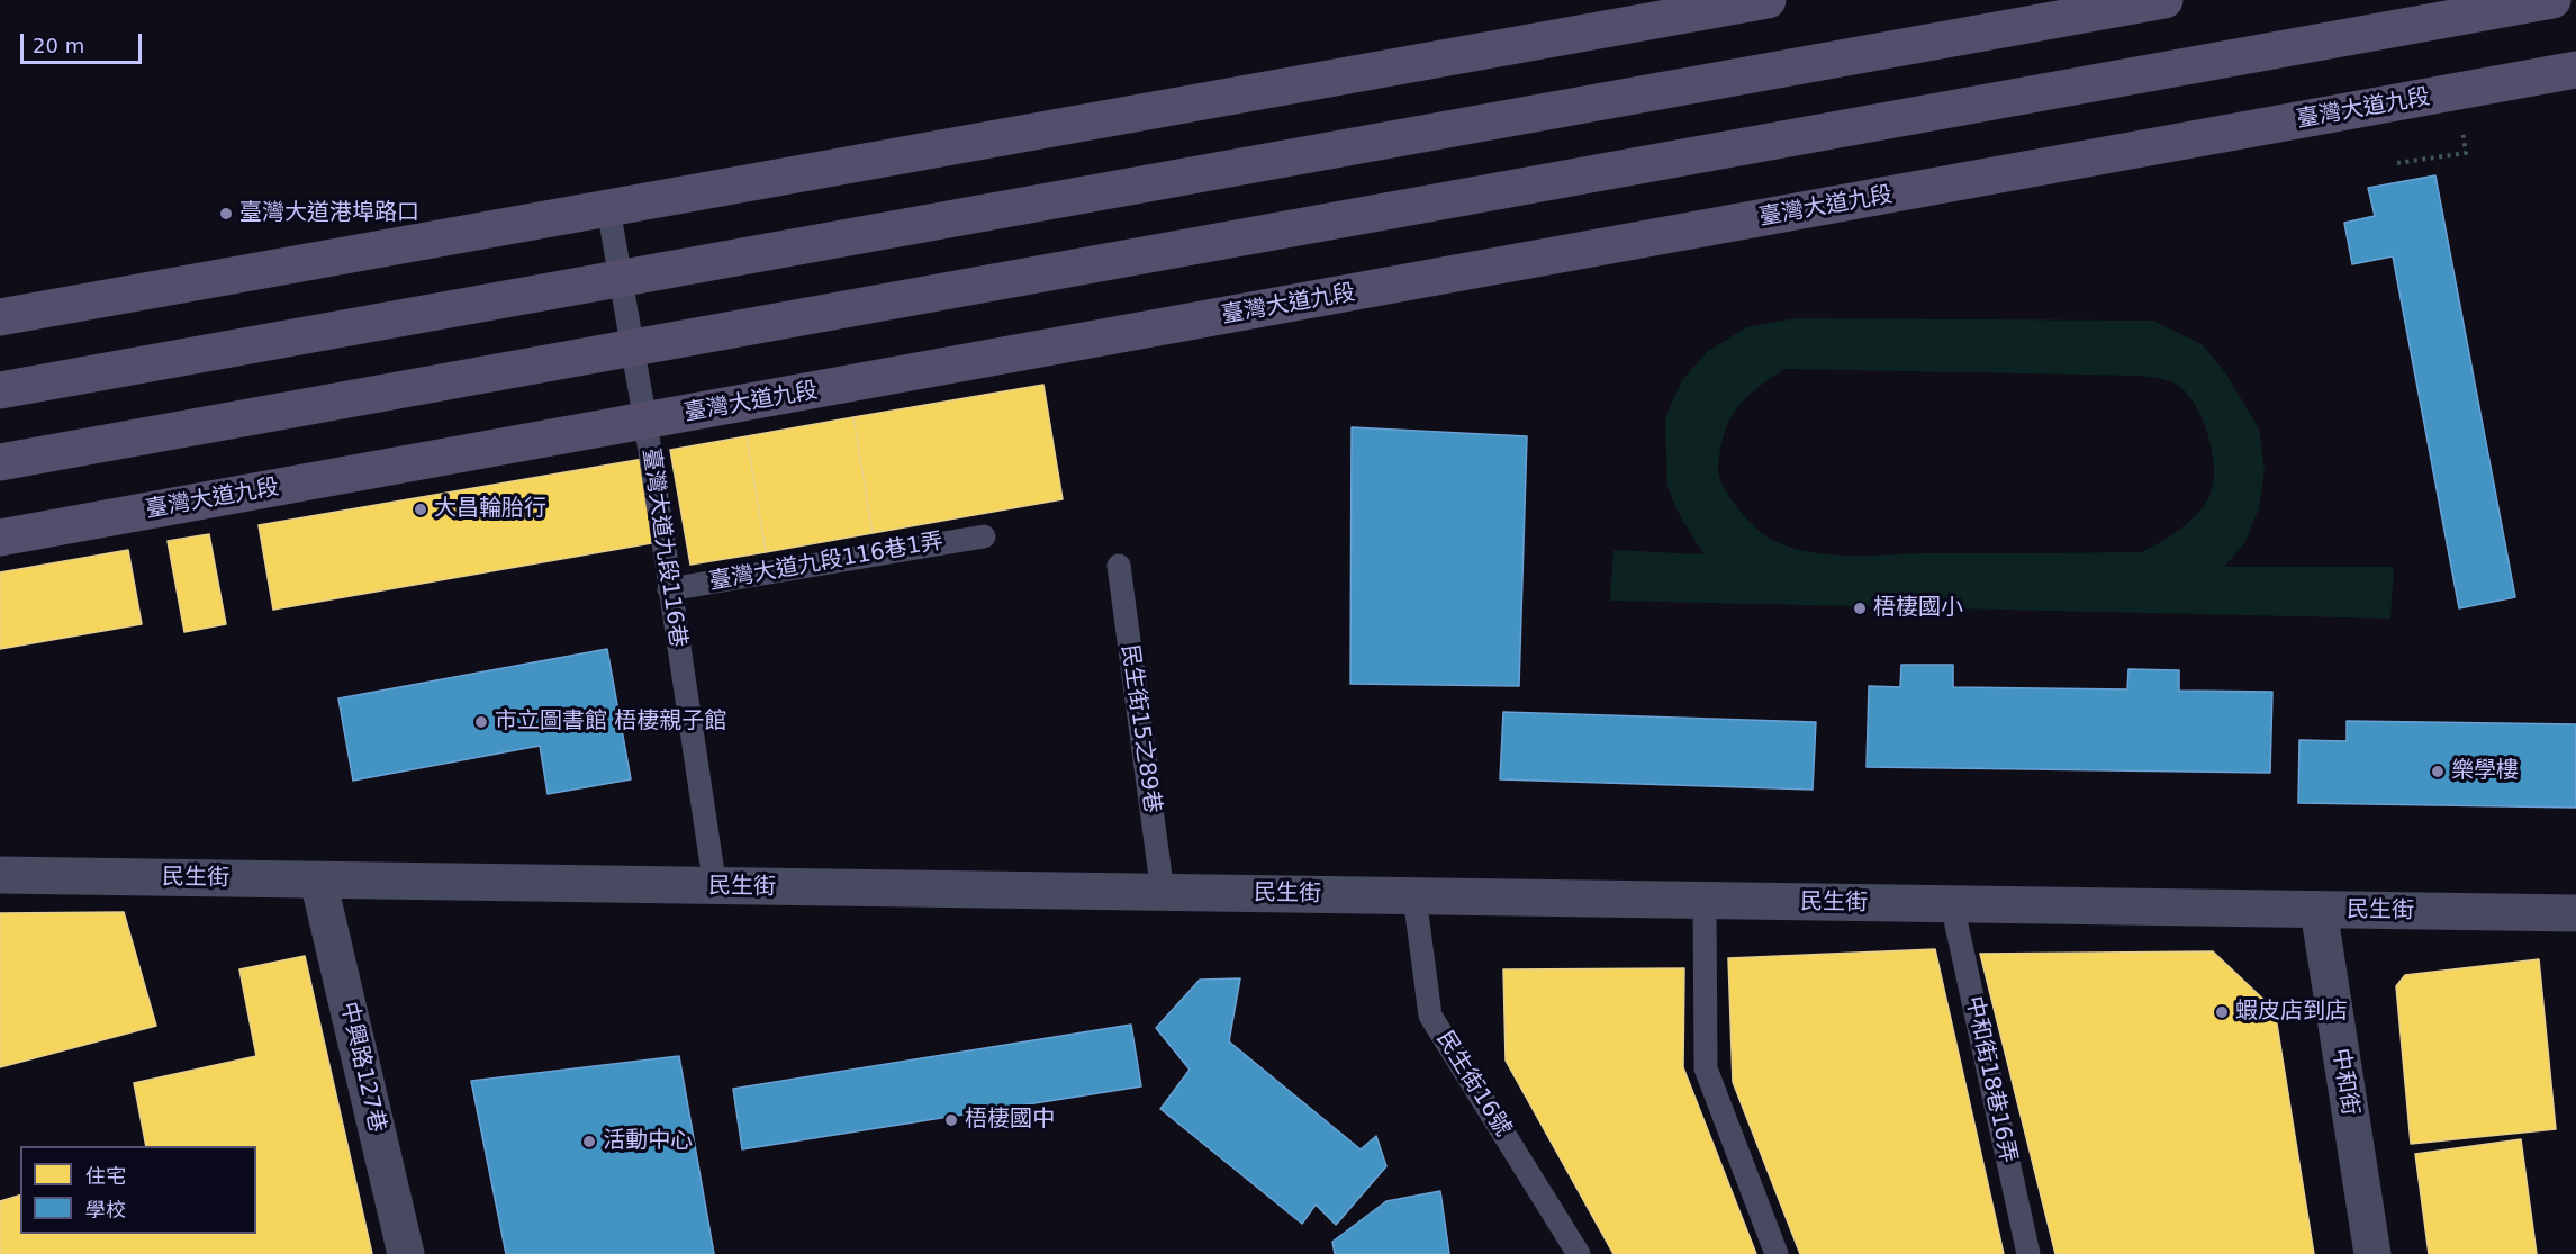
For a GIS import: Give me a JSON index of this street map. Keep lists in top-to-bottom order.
{
  "streets": {
    "main road": ["臺灣大道九段"],
    "street": ["民生街", "中興路127巷", "中和街"],
    "lane": [
      "臺灣大道九段116巷",
      "臺灣大道九段116巷1弄",
      "民生街15之89巷",
      "中和街18巷16弄",
      "民生街16號"
    ]
  },
  "crossings": [
    ["臺灣大道九段", "臺灣大道九段116巷"],
    ["臺灣大道九段116巷", "臺灣大道九段116巷1弄"],
    ["臺灣大道九段116巷", "民生街"],
    ["民生街15之89巷", "民生街"],
    ["民生街", "中興路127巷"],
    ["民生街", "中和街18巷16弄"],
    ["民生街", "中和街"],
    ["民生街", "民生街16號"]
  ],
  "places": [
    "臺灣大道港埠路口",
    "大昌輪胎行",
    "梧棲國小",
    "市立圖書館 梧棲親子館",
    "樂學樓",
    "蝦皮店到店",
    "梧棲國中",
    "活動中心"
  ],
  "legend": ["住宅", "學校"],
  "scale_bar": "20 m"
}
